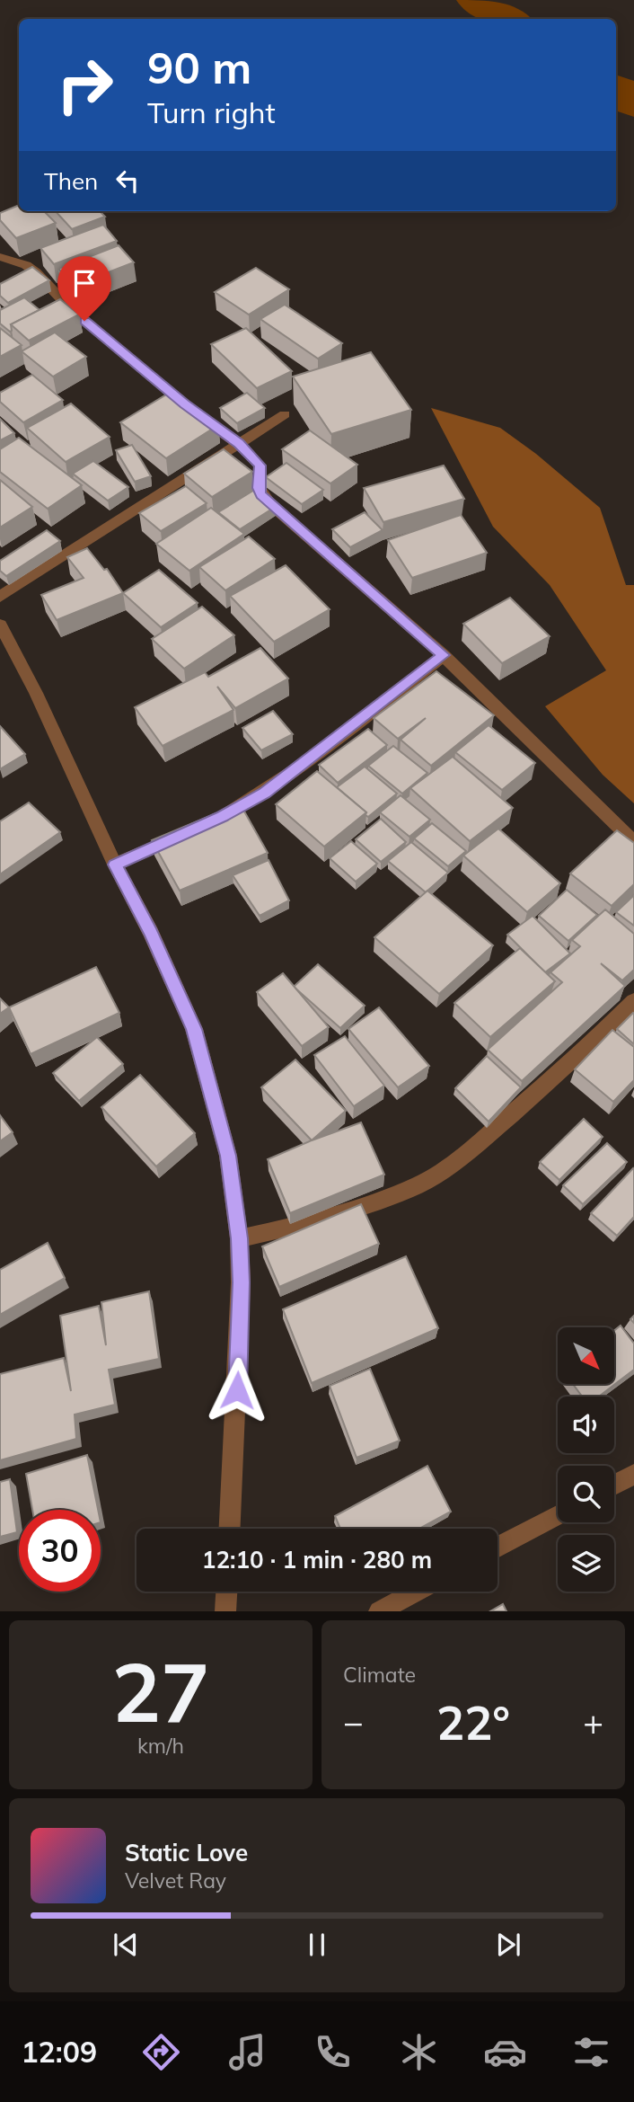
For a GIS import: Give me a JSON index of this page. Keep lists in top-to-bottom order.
{
  "north": "bottom right",
  "page": {
    "turn": ["90 m", "Turn right"],
    "then": "Then",
    "limit": "30",
    "trip": "12:10 · 1 min · 280 m",
    "tile": [
      ["27", "km/h"],
      "Climate"
    ],
    "heat": ["−", "22°", "+"],
    "song": ["Static Love", "Velvet Ray"],
    "tabs": "12:09"
  }
}
